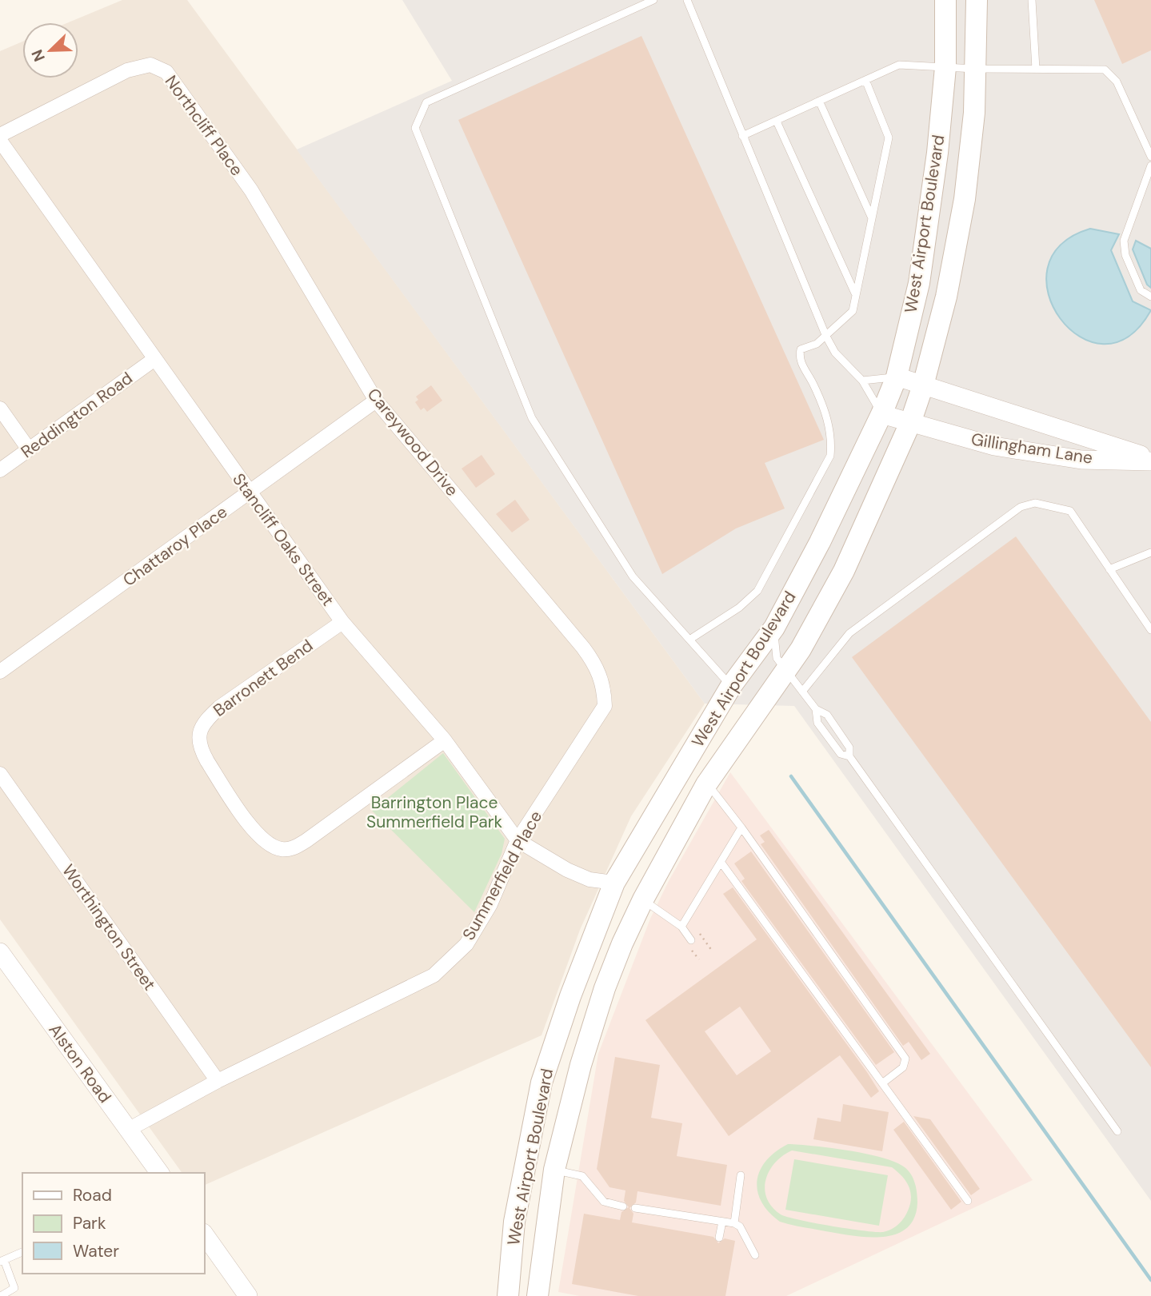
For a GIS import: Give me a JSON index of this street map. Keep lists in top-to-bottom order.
{
  "streets": {
    "main road": ["West Airport Boulevard"],
    "street": [
      "Northcliff Place",
      "Reddington Road",
      "Careywood Drive",
      "Gillingham Lane",
      "Stancliff Oaks Street",
      "Chattaroy Place",
      "Barronett Bend",
      "Summerfield Place",
      "Worthington Street",
      "Alston Road"
    ]
  },
  "crossings": [
    ["Northcliff Place", "Careywood Drive"],
    ["West Airport Boulevard", "Gillingham Lane"],
    ["West Airport Boulevard", "Stancliff Oaks Street"],
    ["Reddington Road", "Stancliff Oaks Street"],
    ["Careywood Drive", "Chattaroy Place"],
    ["Careywood Drive", "Summerfield Place"],
    ["Stancliff Oaks Street", "Chattaroy Place"],
    ["Stancliff Oaks Street", "Barronett Bend"],
    ["Stancliff Oaks Street", "Summerfield Place"],
    ["Summerfield Place", "Worthington Street"],
    ["Summerfield Place", "Alston Road"]
  ],
  "parks": ["Barrington Place Summerfield Park"],
  "legend": ["Road", "Park", "Water"],
  "north": "bottom left"
}
